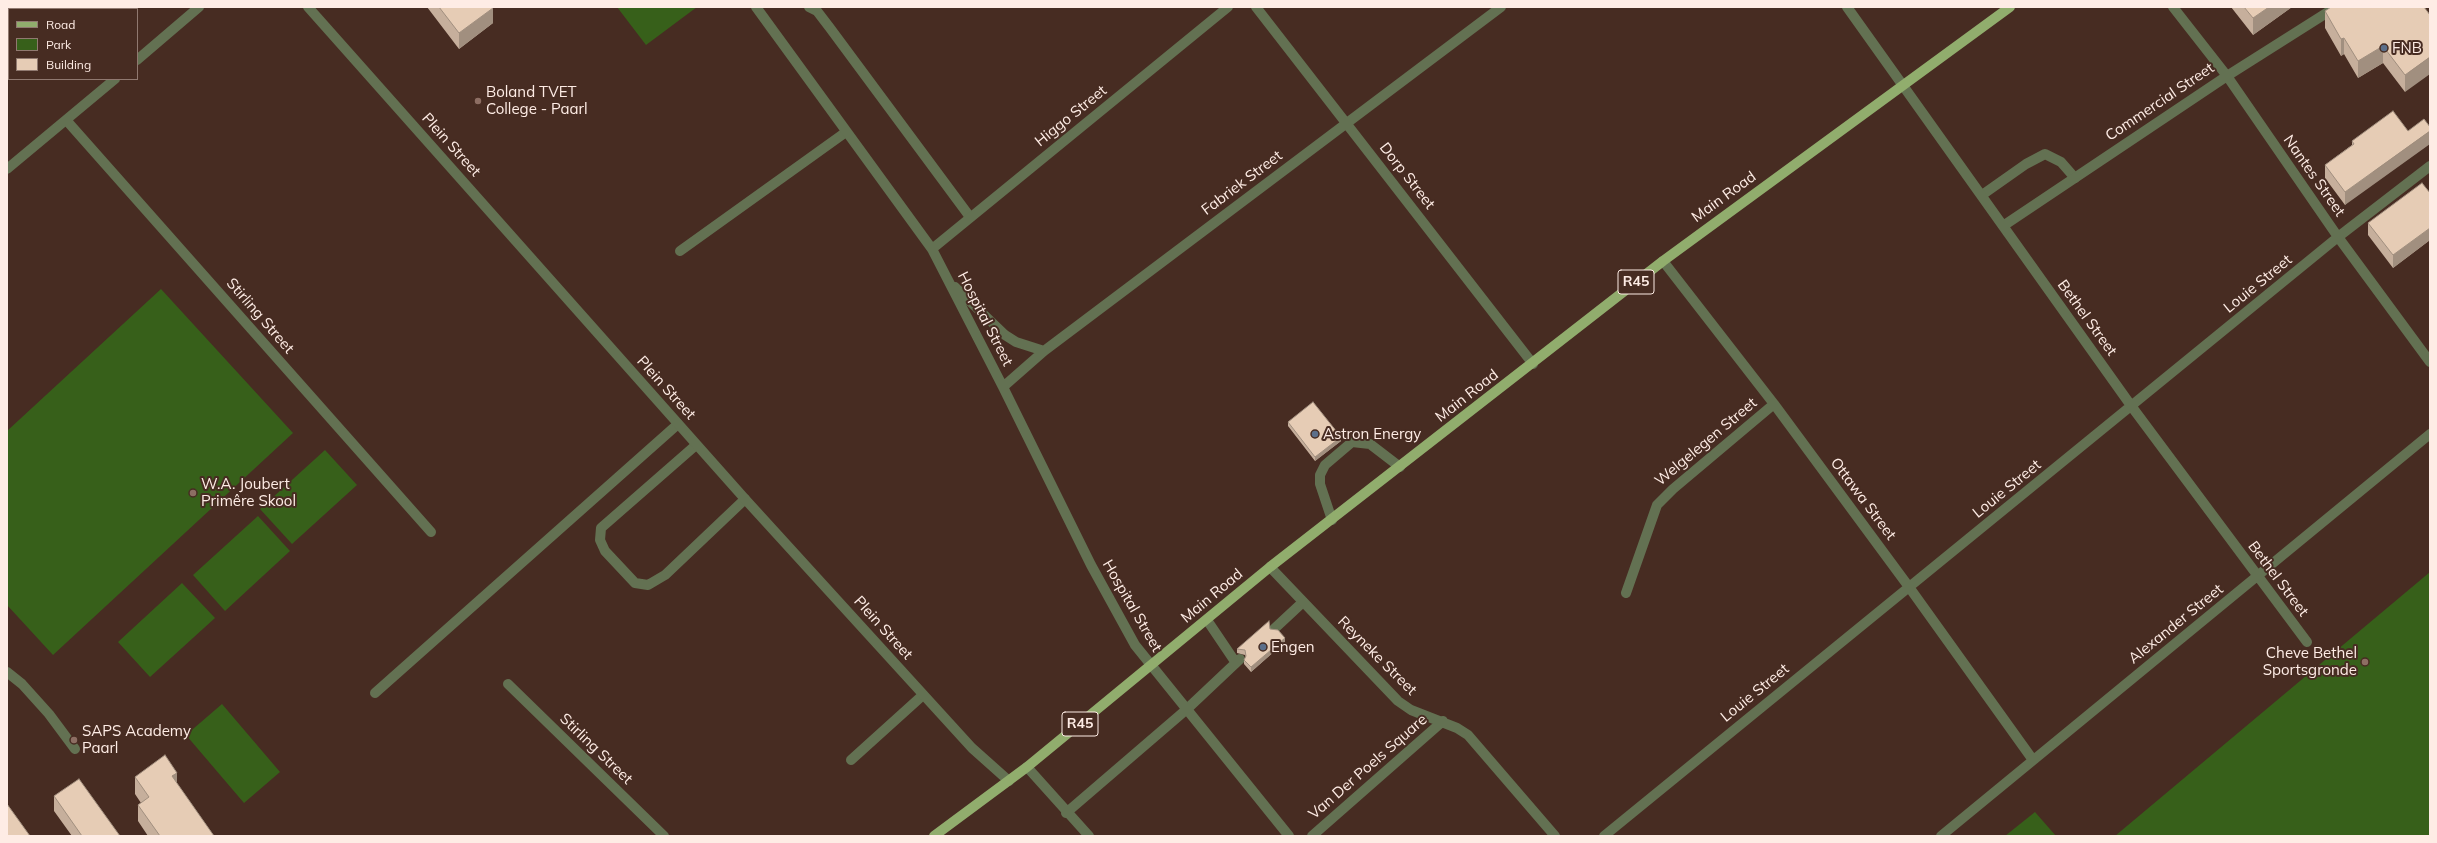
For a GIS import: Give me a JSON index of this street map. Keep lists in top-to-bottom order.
{
  "streets": {
    "main road": ["Main Road", "R45"],
    "street": [
      "Commercial Street",
      "Higgo Street",
      "Plein Street",
      "Dorp Street",
      "Nantes Street",
      "Fabriek Street",
      "Louie Street",
      "Stirling Street",
      "Bethel Street",
      "Hospital Street",
      "Welgelegen Street",
      "Ottawa Street",
      "Alexander Street",
      "Reyneke Street",
      "Van Der Poels Square"
    ]
  },
  "crossings": [
    ["Commercial Street", "Nantes Street"],
    ["Commercial Street", "Bethel Street"],
    ["Higgo Street", "Hospital Street"],
    ["Plein Street", "Main Road"],
    ["Dorp Street", "Fabriek Street"],
    ["Dorp Street", "Main Road"],
    ["Nantes Street", "Louie Street"],
    ["Fabriek Street", "Hospital Street"],
    ["Main Road", "Bethel Street"],
    ["Main Road", "Hospital Street"],
    ["Main Road", "Ottawa Street"],
    ["Main Road", "Reyneke Street"],
    ["Louie Street", "Bethel Street"],
    ["Louie Street", "Ottawa Street"],
    ["Bethel Street", "Alexander Street"],
    ["Welgelegen Street", "Ottawa Street"],
    ["Ottawa Street", "Alexander Street"],
    ["Reyneke Street", "Van Der Poels Square"]
  ],
  "places": [
    "FNB",
    "Boland TVET College - Paarl",
    "Astron Energy",
    "W.A. Joubert Primêre Skool",
    "Engen",
    "Cheve Bethel Sportsgronde",
    "SAPS Academy Paarl"
  ],
  "legend": ["Road", "Park", "Building"]
}
